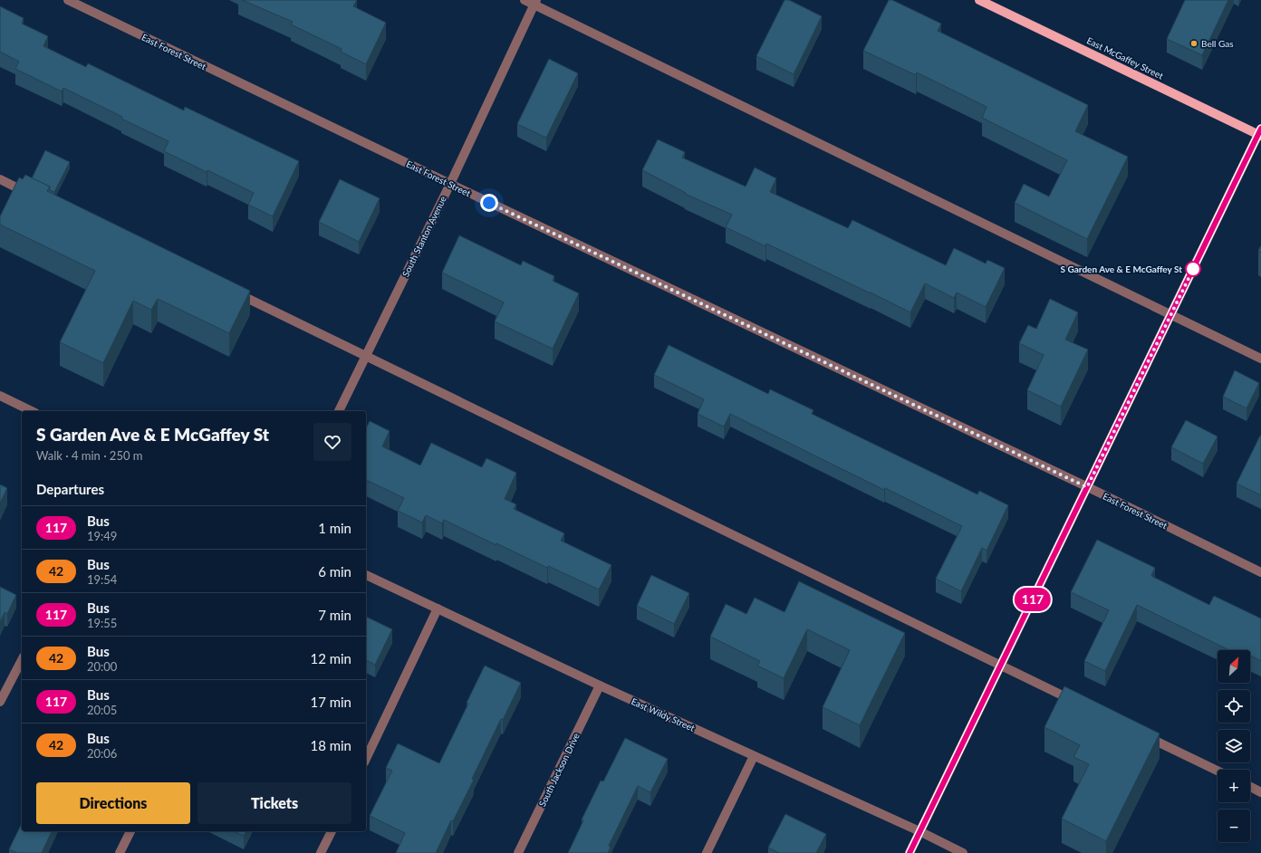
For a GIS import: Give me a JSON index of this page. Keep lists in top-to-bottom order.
{
  "streets": {
    "main road": ["East McGaffey Street"],
    "street": [
      "East Forest Street",
      "South Stanton Avenue",
      "East Wildy Street",
      "South Jackson Drive"
    ]
  },
  "crossings": [
    ["East Forest Street", "South Stanton Avenue"],
    ["East Wildy Street", "South Jackson Drive"]
  ],
  "places": ["Bell Gas", "S Garden Ave & E McGaffey St"],
  "lines": ["bus line 117"],
  "north": "top right",
  "page": {
    "on_map": "117",
    "heading": [
      ["S Garden Ave & E McGaffey St", "Walk · 4 min · 250 m"],
      "Departures"
    ],
    "list": [
      {
        "mark": "117",
        "name": "Bus",
        "note": "19:49",
        "value": "1 min"
      },
      {
        "mark": "42",
        "name": "Bus",
        "note": "19:54",
        "value": "6 min"
      },
      {
        "mark": "117",
        "name": "Bus",
        "note": "19:55",
        "value": "7 min"
      },
      {
        "mark": "42",
        "name": "Bus",
        "note": "20:00",
        "value": "12 min"
      },
      {
        "mark": "117",
        "name": "Bus",
        "note": "20:05",
        "value": "17 min"
      },
      {
        "mark": "42",
        "name": "Bus",
        "note": "20:06",
        "value": "18 min"
      }
    ],
    "map_buttons": ["+", "−"],
    "buttons": ["Directions", "Tickets"]
  }
}
